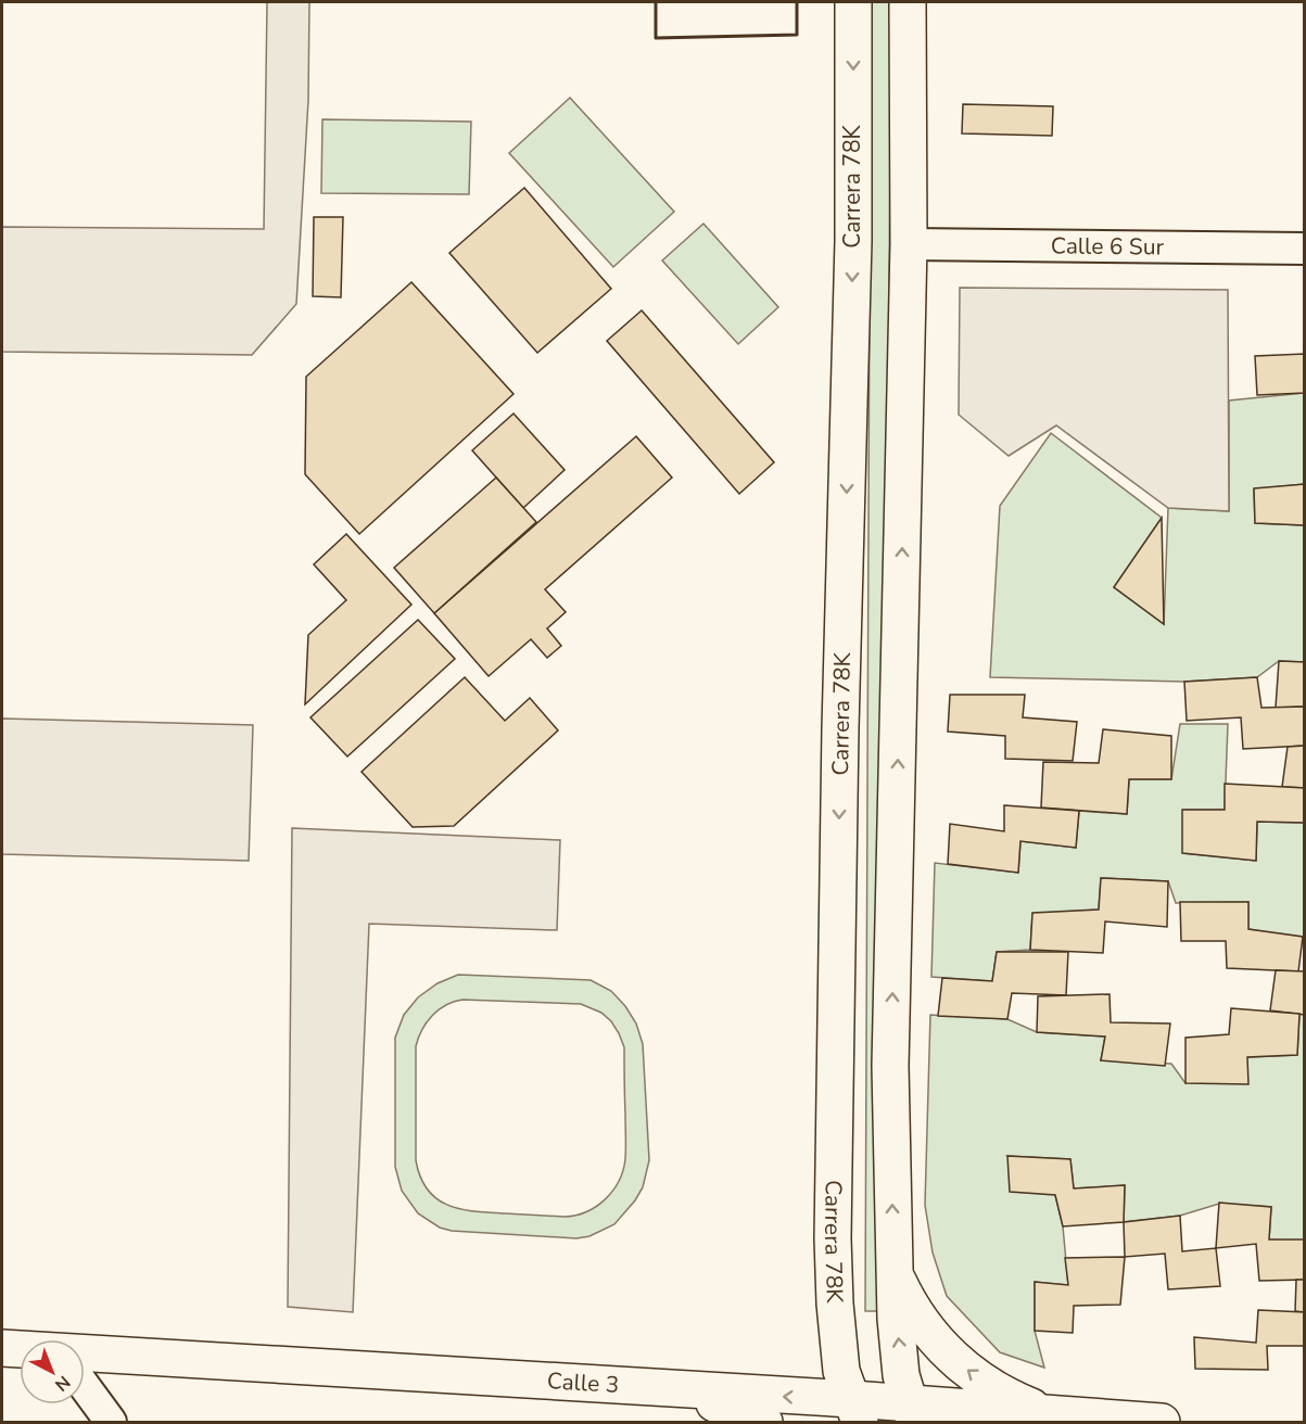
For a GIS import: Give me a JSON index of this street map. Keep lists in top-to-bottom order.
{
  "streets": {
    "main road": ["Carrera 78K", "Calle 3"],
    "street": ["Calle 6 Sur"]
  },
  "crossings": [
    ["Carrera 78K", "Calle 3"]
  ],
  "north": "bottom right"
}
